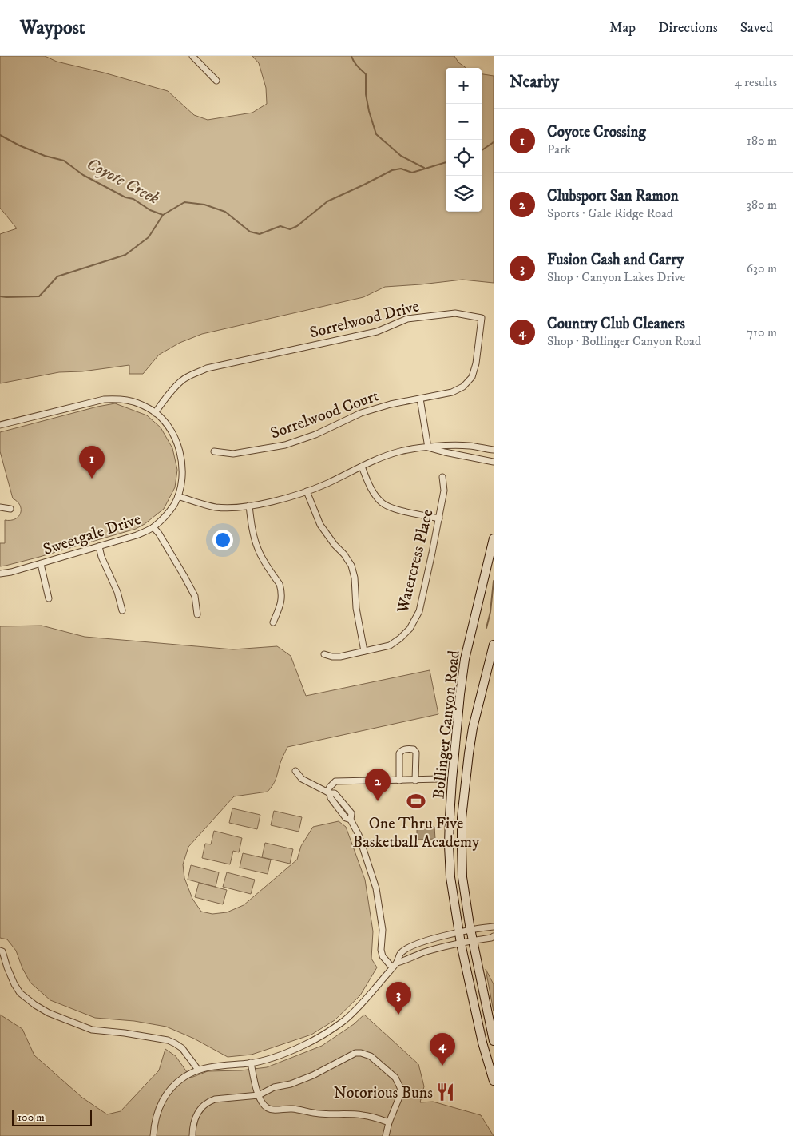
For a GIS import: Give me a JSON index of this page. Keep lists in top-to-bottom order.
{
  "streets": {
    "main road": ["Bollinger Canyon Road"],
    "street": [
      "Sorrelwood Drive",
      "Sorrelwood Court",
      "Sweetgale Drive",
      "Watercress Place"
    ]
  },
  "crossings": [
    ["Sorrelwood Drive", "Sorrelwood Court"]
  ],
  "water": ["Coyote Creek"],
  "places": {
    "sports": ["One Thru Five Basketball Academy"],
    "restaurant": ["Notorious Buns"]
  },
  "scale_bar": "100 m",
  "page": {
    "header": "Waypost",
    "nav": ["Map", "Directions", "Saved"],
    "heading": ["Nearby", "4 results"],
    "map_buttons": ["+", "−"],
    "list": [
      {
        "mark": "1",
        "name": "Coyote Crossing",
        "note": "Park",
        "value": "180 m"
      },
      {
        "mark": "2",
        "name": "Clubsport San Ramon",
        "note": "Sports · Gale Ridge Road",
        "value": "380 m"
      },
      {
        "mark": "3",
        "name": "Fusion Cash and Carry",
        "note": "Shop · Canyon Lakes Drive",
        "value": "630 m"
      },
      {
        "mark": "4",
        "name": "Country Club Cleaners",
        "note": "Shop · Bollinger Canyon Road",
        "value": "710 m"
      }
    ],
    "pins": [
      "1",
      "2",
      "3",
      "4"
    ],
    "scale": "100 m"
  }
}
